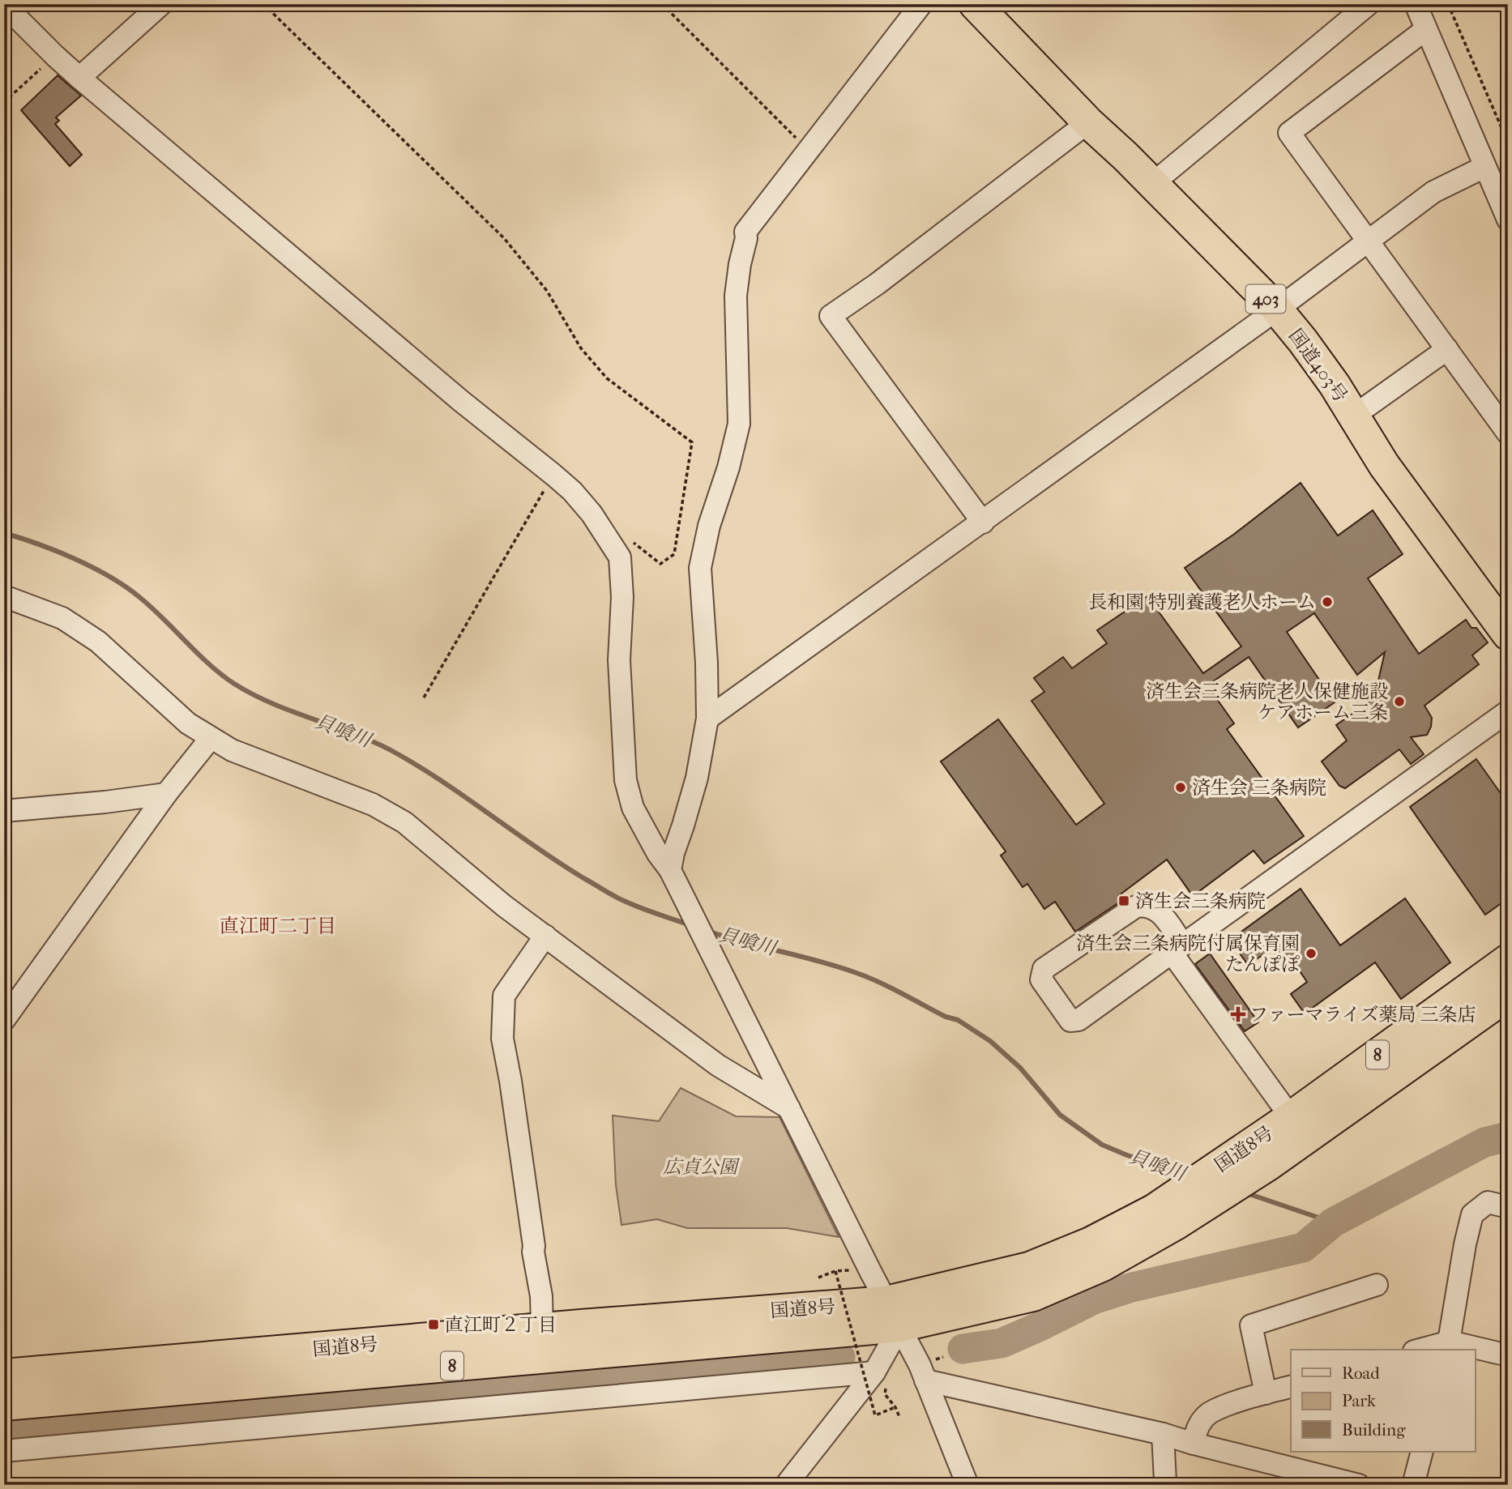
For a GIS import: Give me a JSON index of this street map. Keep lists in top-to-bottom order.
{
  "streets": {
    "highway": [
      "403",
      "国道403号",
      "8",
      "国道8号"
    ]
  },
  "districts": ["直江町二丁目"],
  "water": ["貝喰川"],
  "parks": ["広貞公園"],
  "places": {
    "other": [
      "長和園 特別養護老人ホーム",
      "済生会三条病院老人保健施設 ケアホーム三条",
      "済生会 三条病院",
      "済生会三条病院付属保育園 たんぽぽ"
    ],
    "transit": ["済生会三条病院", "直江町２丁目"],
    "health": ["ファーマライズ薬局 三条店"]
  },
  "legend": ["Road", "Park", "Building"]
}
